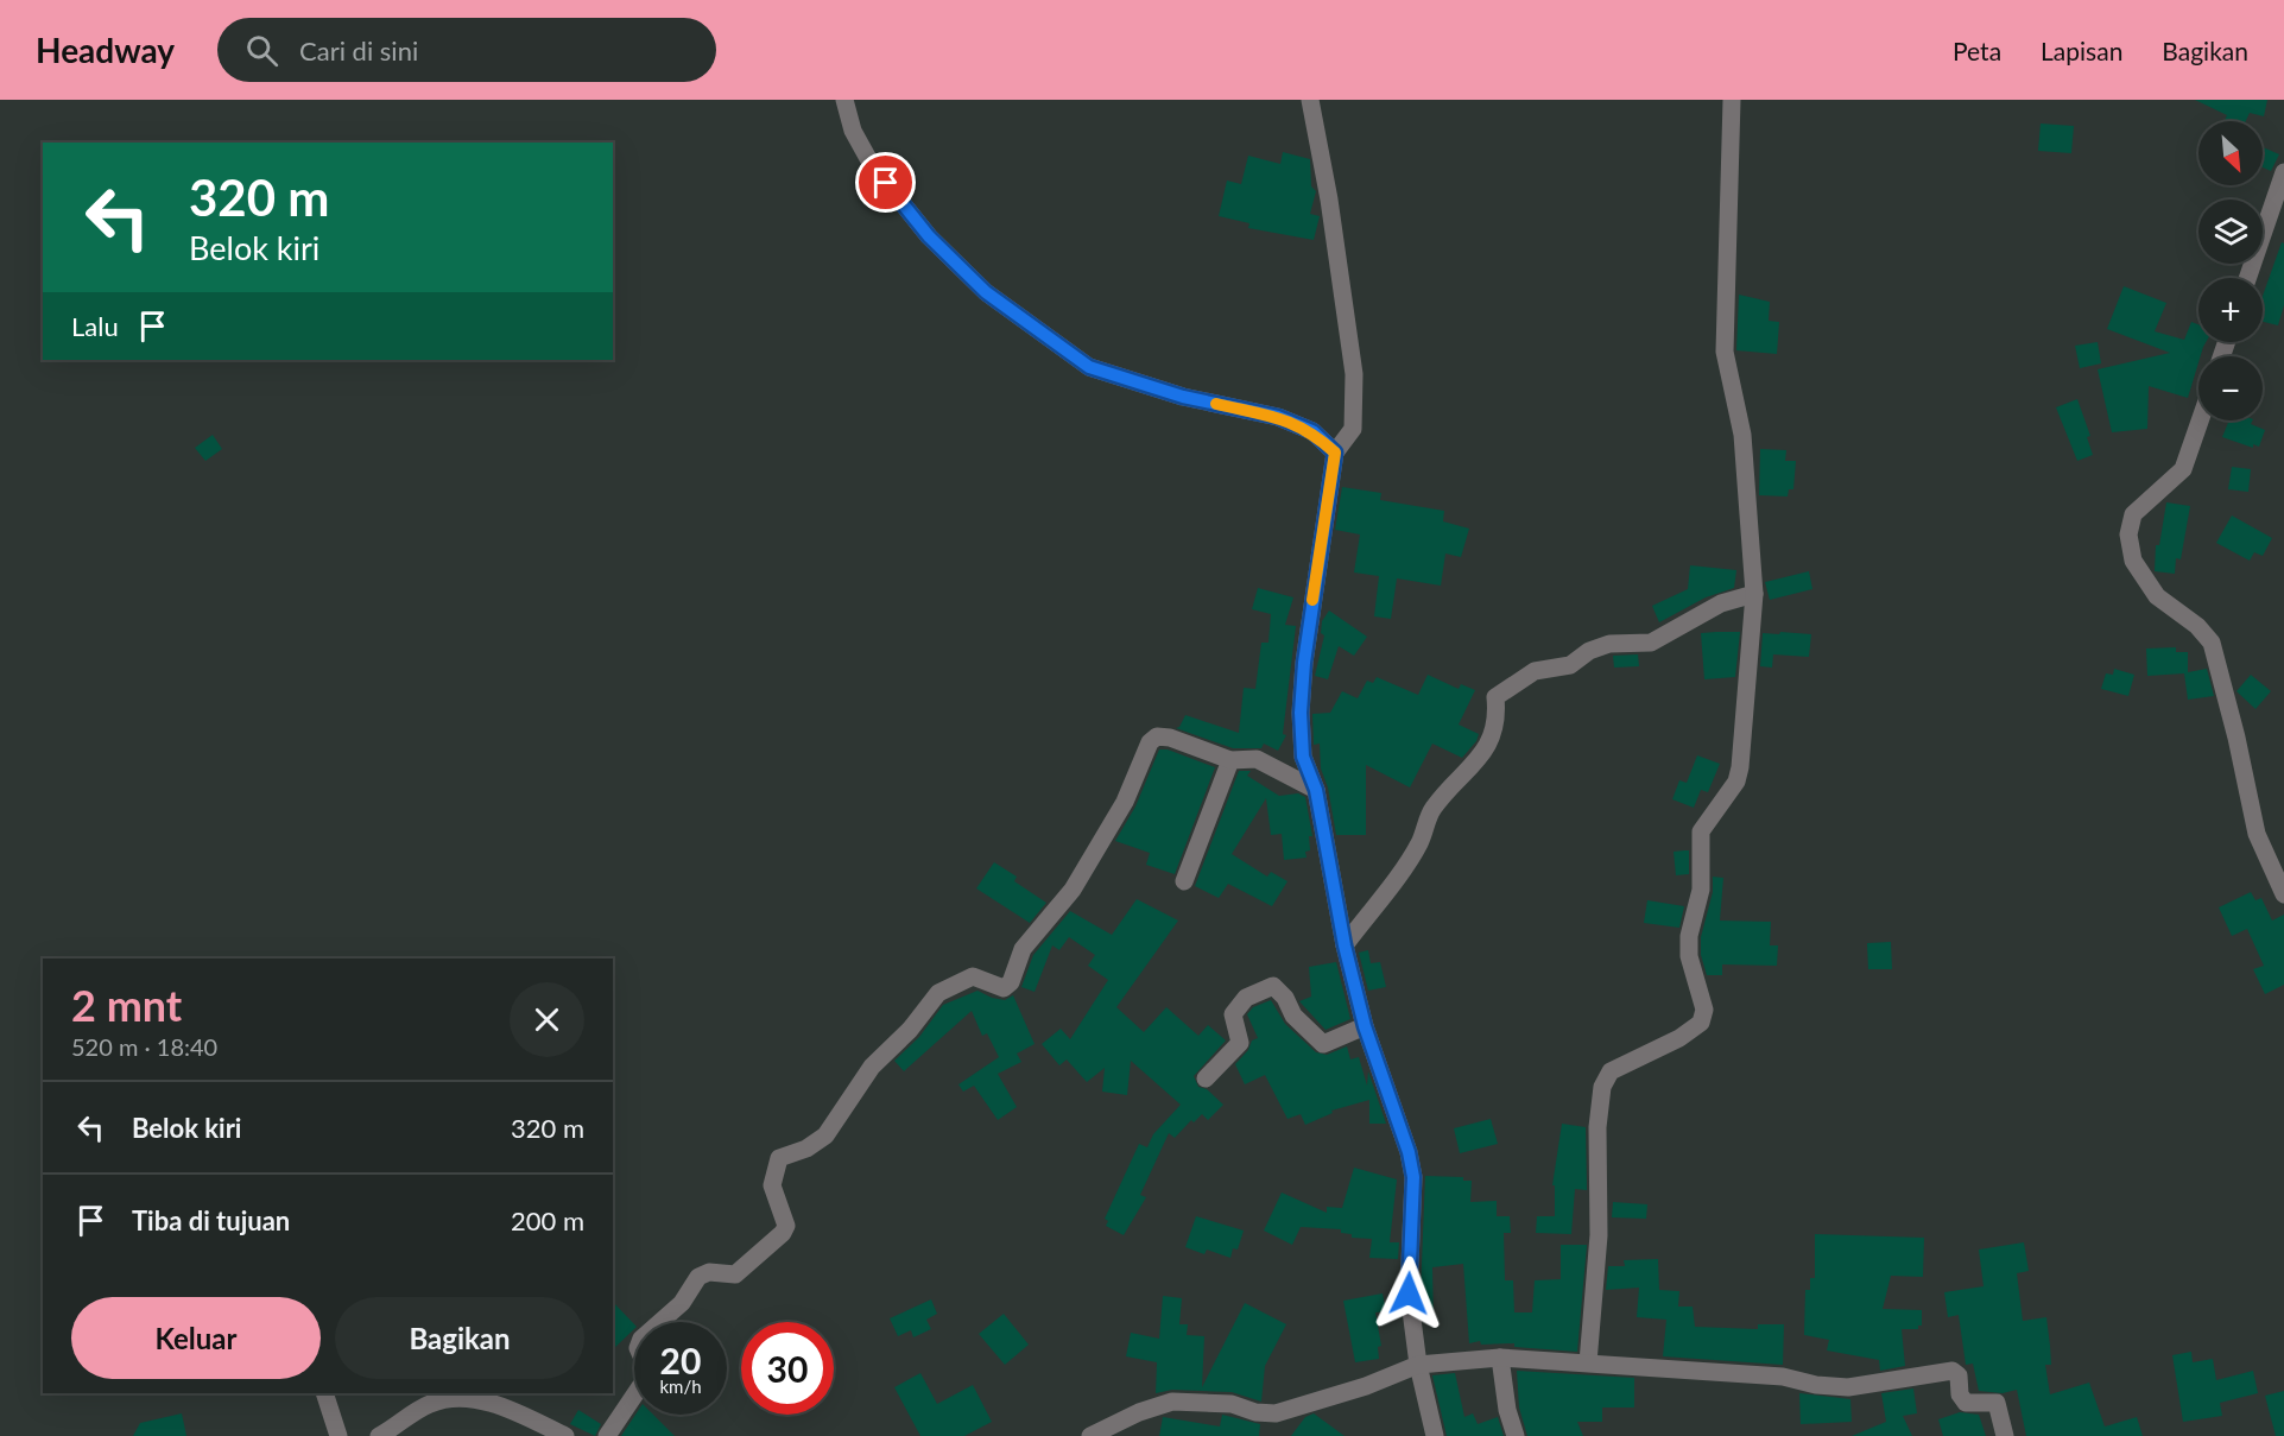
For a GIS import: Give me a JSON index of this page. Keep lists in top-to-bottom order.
{
  "north": "bottom right",
  "page": {
    "header": "Headway",
    "search": "Cari di sini",
    "nav": ["Peta", "Lapisan", "Bagikan"],
    "map_buttons": ["+", "−"],
    "turn": ["320 m", "Belok kiri"],
    "then": "Lalu",
    "heading": ["2 mnt", "520 m · 18:40"],
    "list": [
      {
        "name": "Belok kiri",
        "value": "320 m"
      },
      {
        "name": "Tiba di tujuan",
        "value": "200 m"
      }
    ],
    "buttons": ["Keluar", "Bagikan"],
    "speed": "20 km/h",
    "limit": "30"
  }
}
